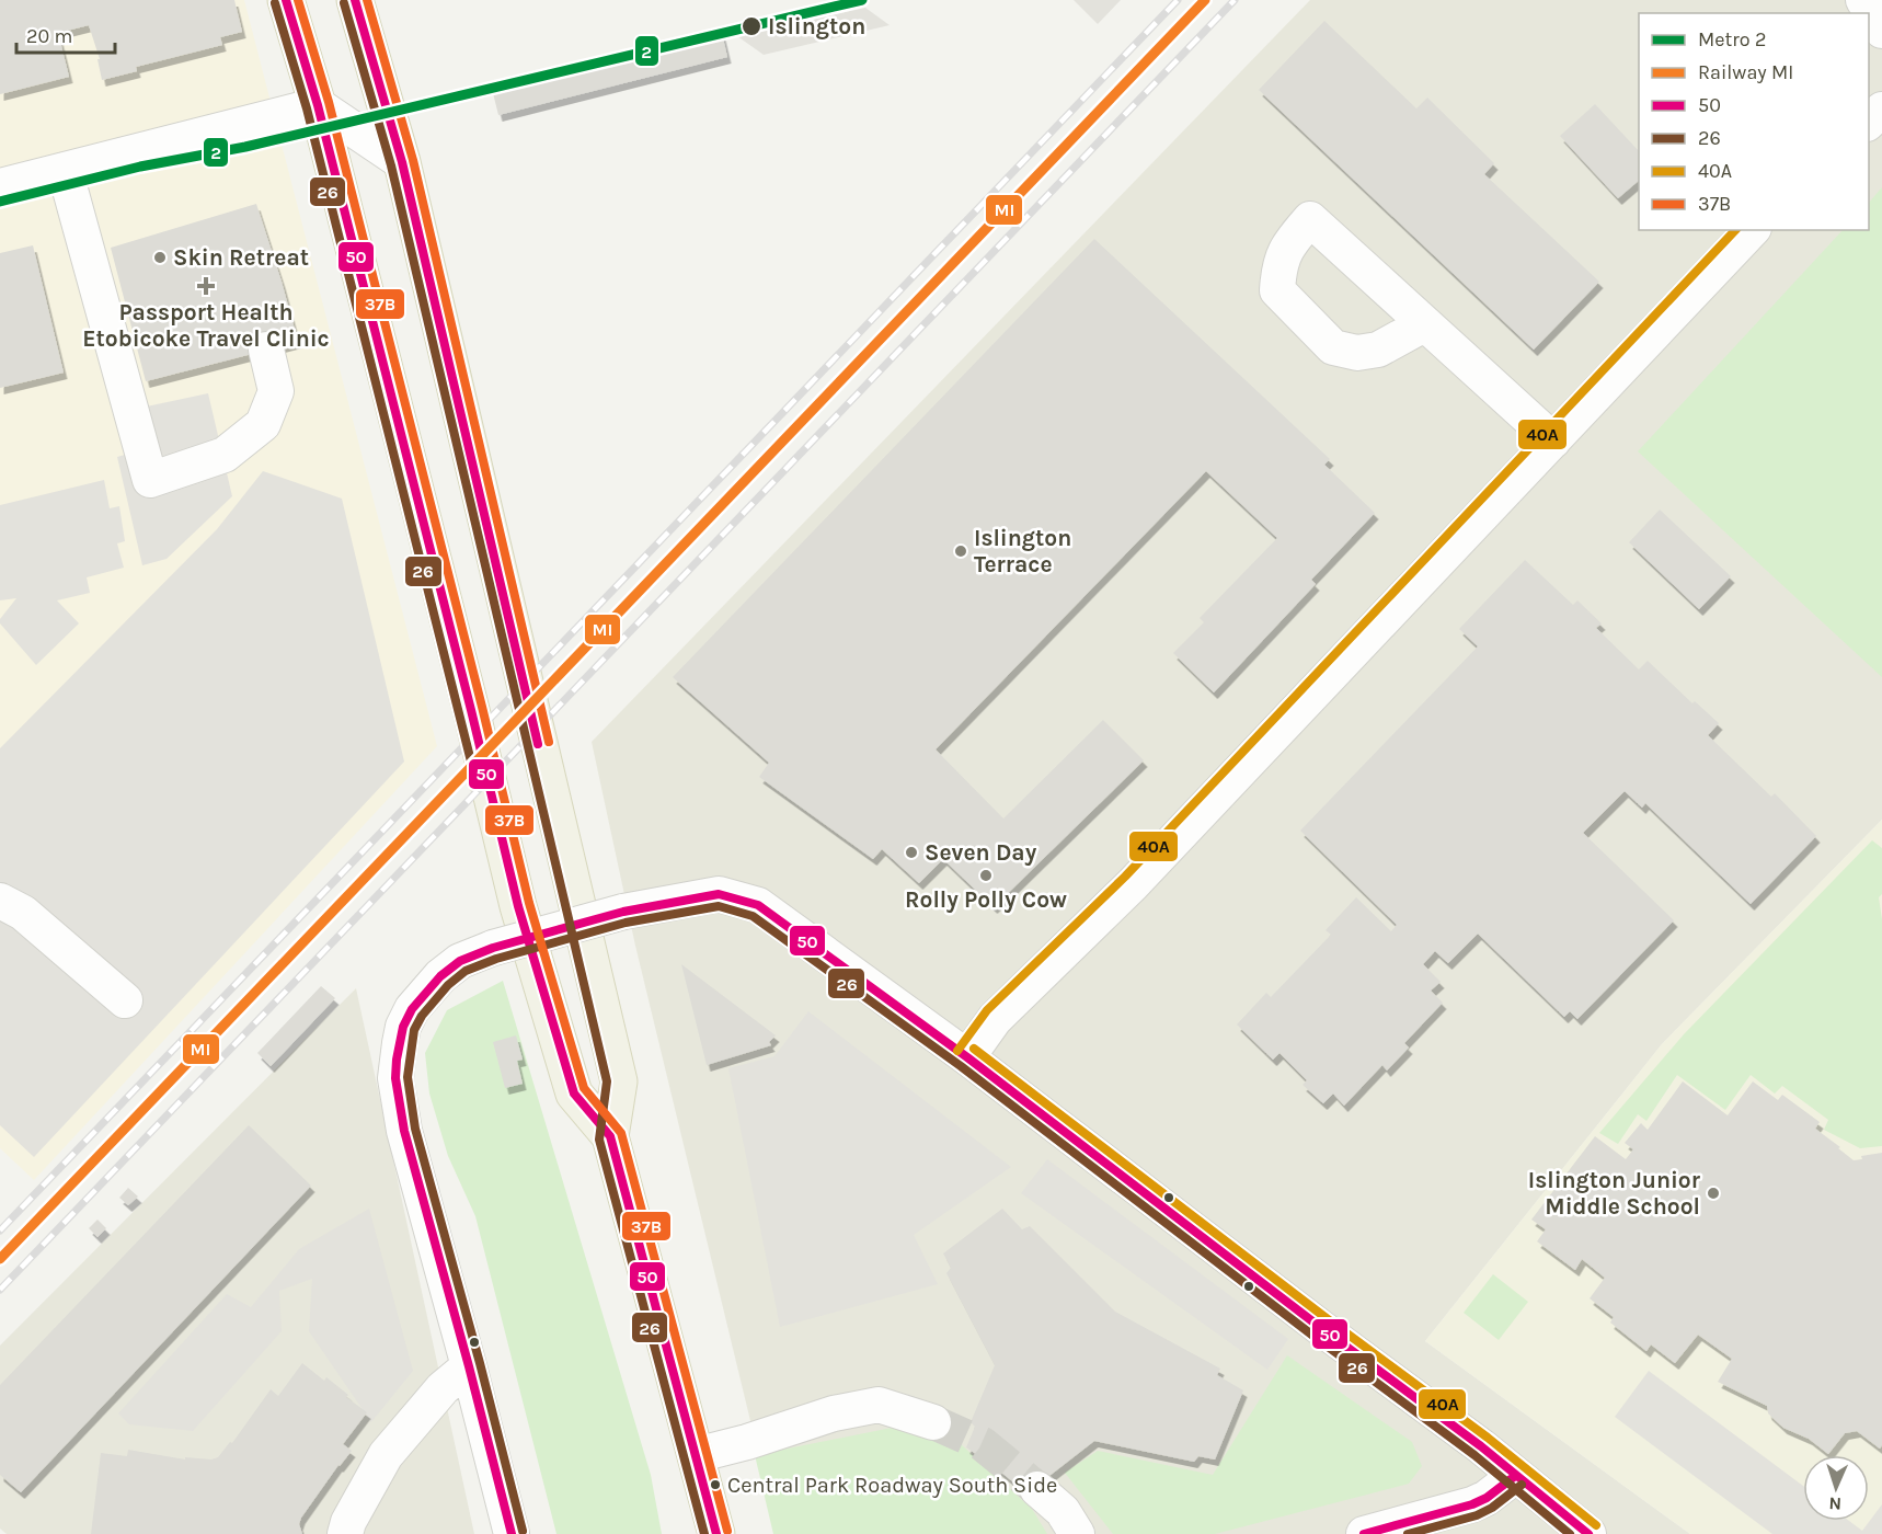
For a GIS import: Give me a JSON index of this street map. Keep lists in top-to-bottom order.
{
  "places": {
    "other": [
      "Islington",
      "Skin Retreat",
      "Islington Terrace",
      "Seven Day",
      "Rolly Polly Cow",
      "Islington Junior Middle School",
      "Central Park Roadway South Side"
    ],
    "health": ["Passport Health Etobicoke Travel Clinic"]
  },
  "lines": [
    "metro line 2",
    "rail line MI",
    "transit line 50",
    "transit line 37B",
    "transit line 26",
    "transit line 40A"
  ],
  "legend": [
    "Metro 2",
    "Railway MI",
    "50",
    "26",
    "40A",
    "37B"
  ],
  "scale_bar": "20 m",
  "north": "bottom"
}
